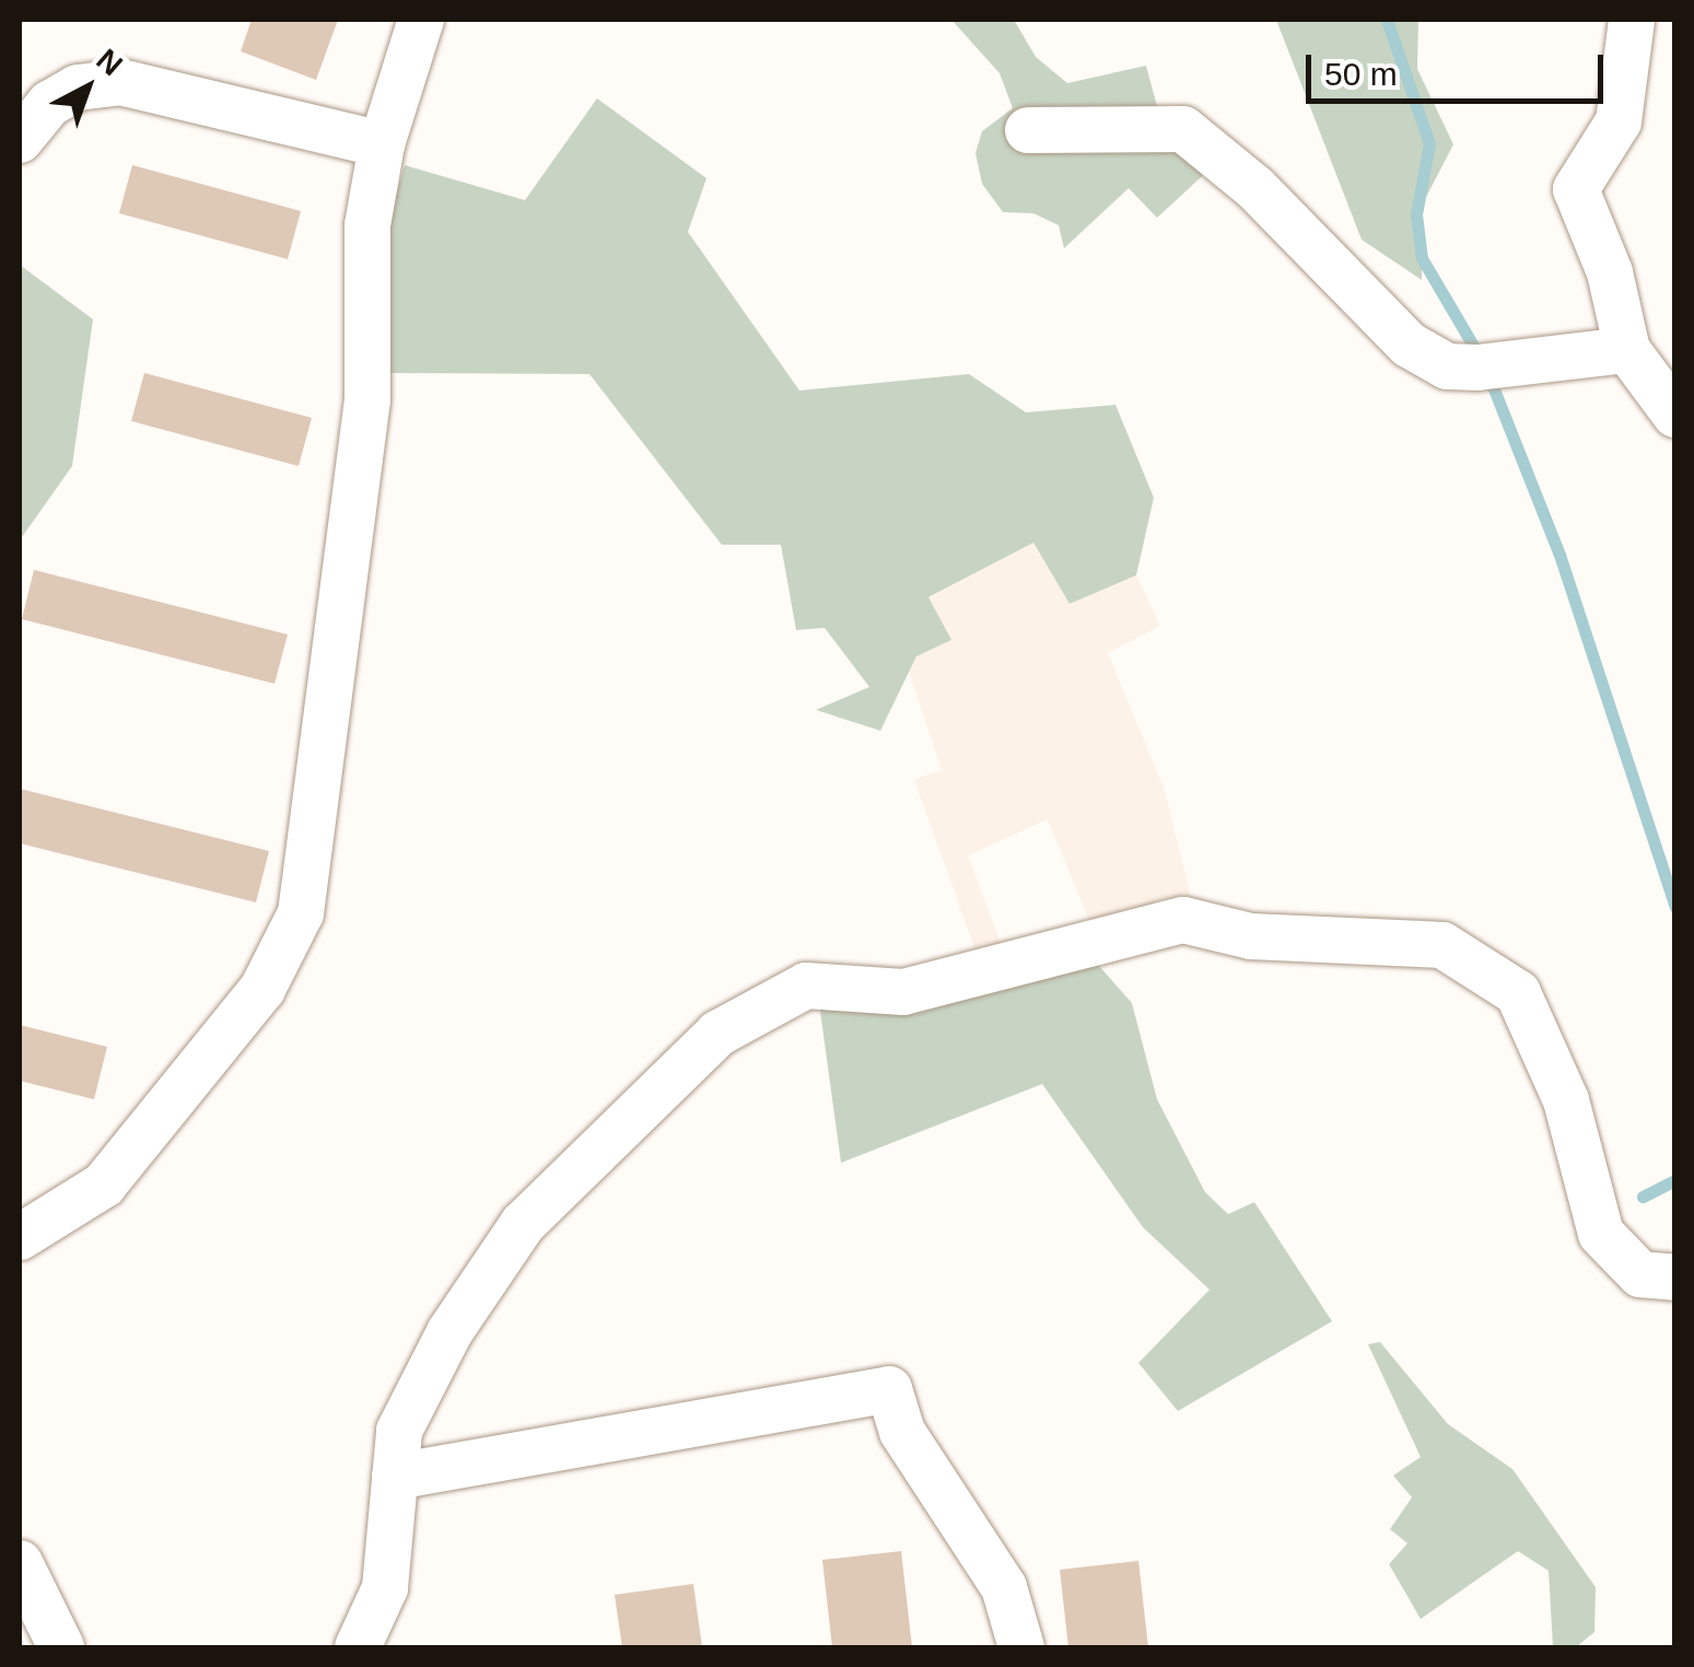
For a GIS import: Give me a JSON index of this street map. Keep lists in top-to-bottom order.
{
  "scale_bar": "50 m",
  "north": "top right"
}
